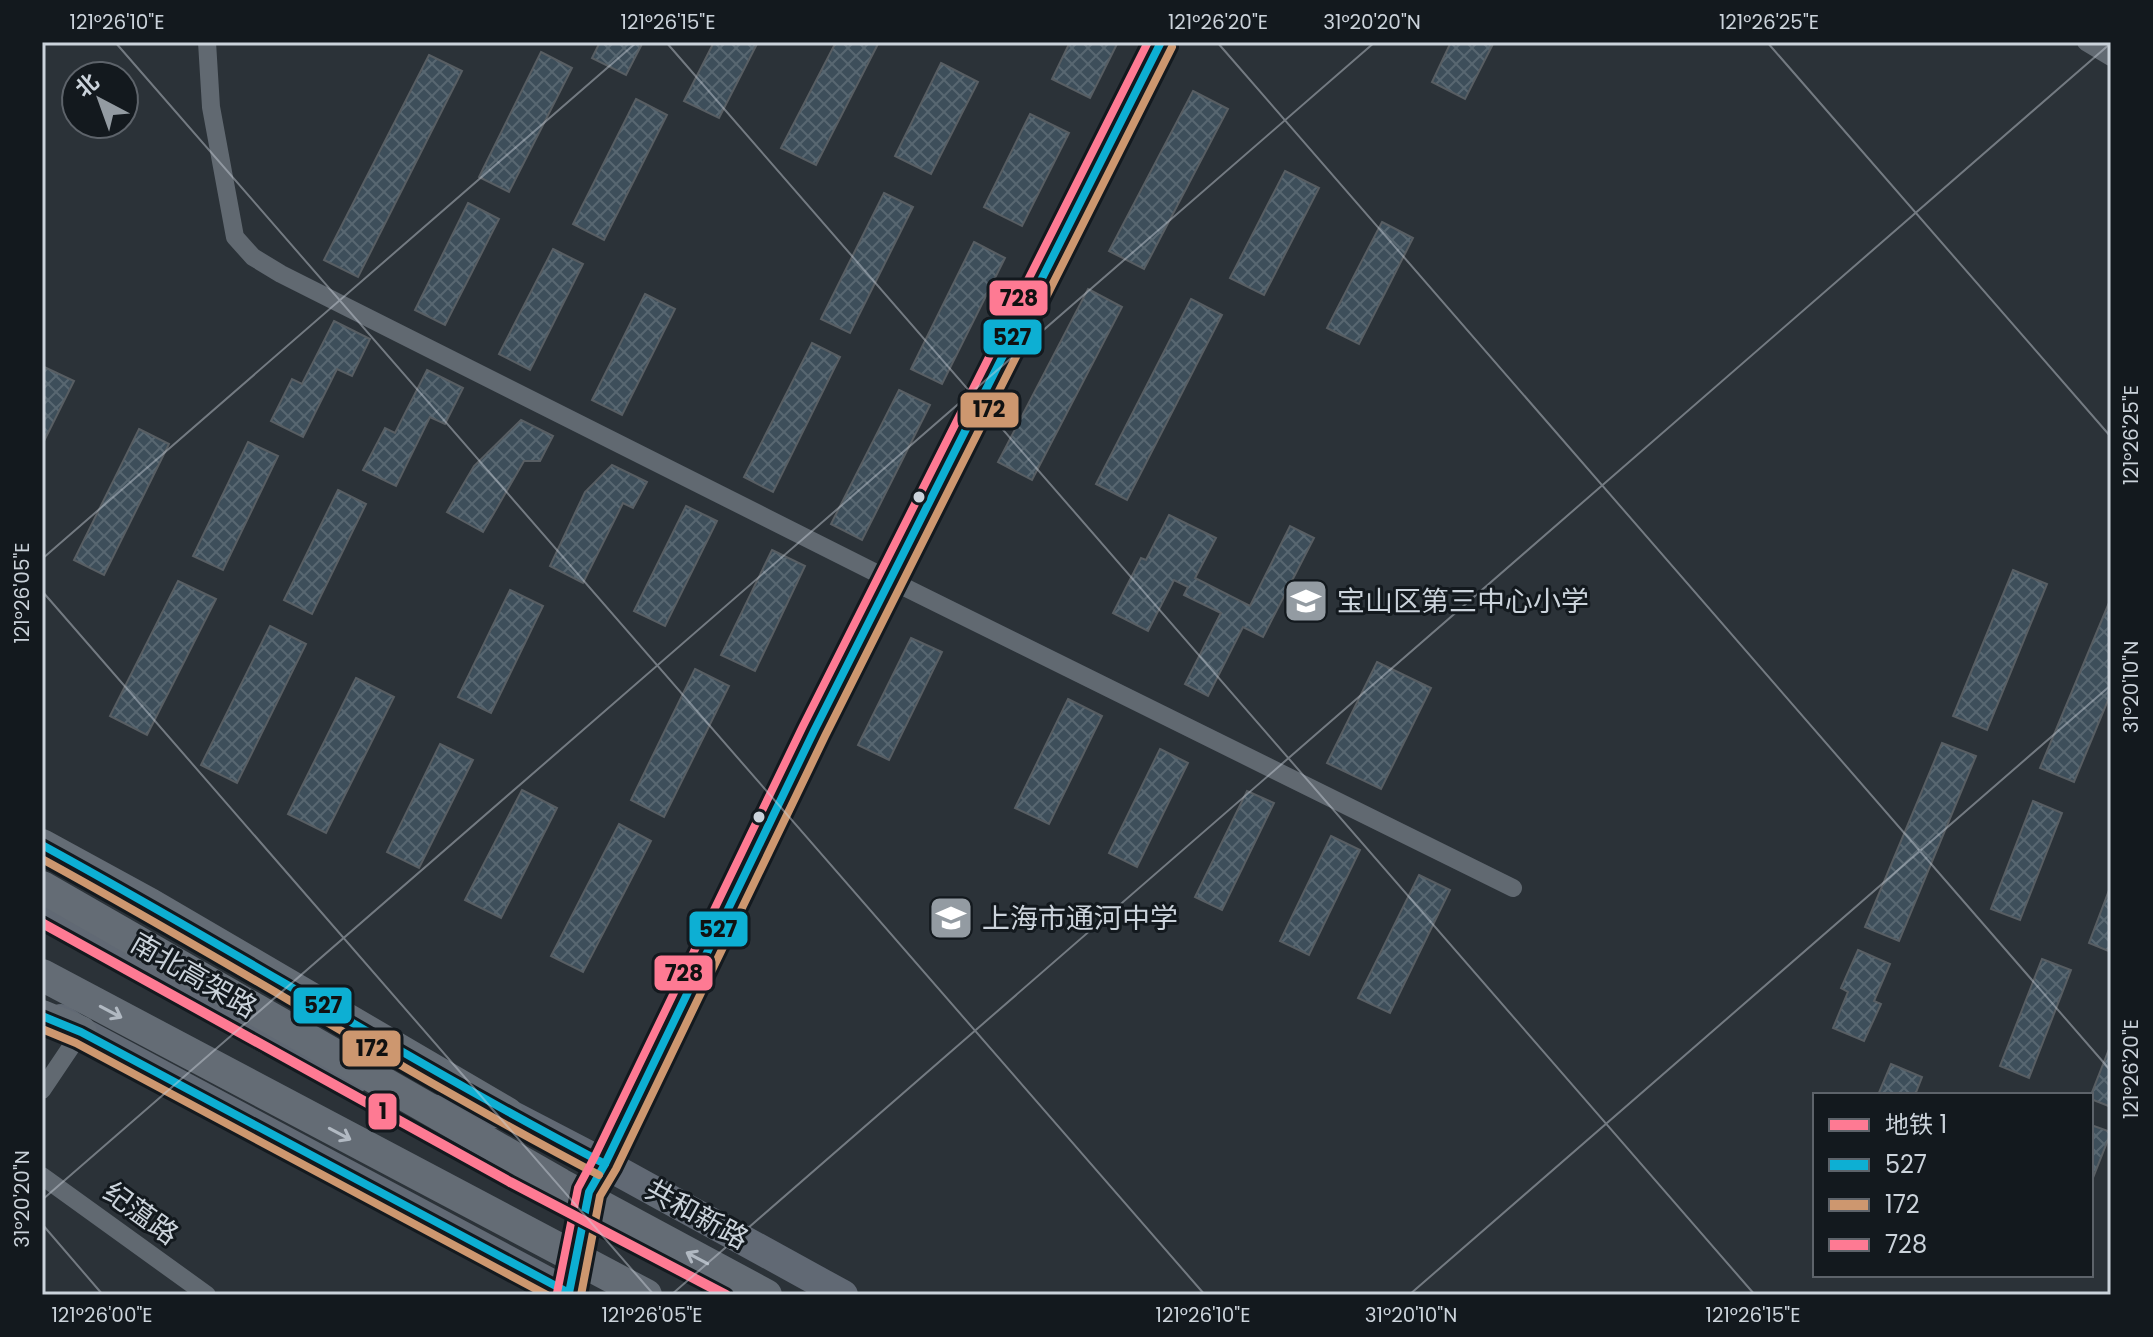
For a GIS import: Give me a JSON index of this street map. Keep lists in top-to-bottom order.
{
  "streets": {
    "highway": ["南北高架路"],
    "main road": ["共和新路"],
    "street": ["纪蕰路"]
  },
  "places": {
    "school or university": ["宝山区第三中心小学", "上海市通河中学"]
  },
  "lines": [
    "transit line 527",
    "transit line 728",
    "transit line 172",
    "metro line 1"
  ],
  "legend": [
    "地铁 1",
    "527",
    "172",
    "728"
  ],
  "north": "top left",
  "coordinates": [
    "121°26'10\"E",
    "121°26'15\"E",
    "121°26'20\"E",
    "31°20'20\"N",
    "121°26'25\"E",
    "121°26'05\"E",
    "31°20'10\"N",
    "121°26'00\"E"
  ]
}
